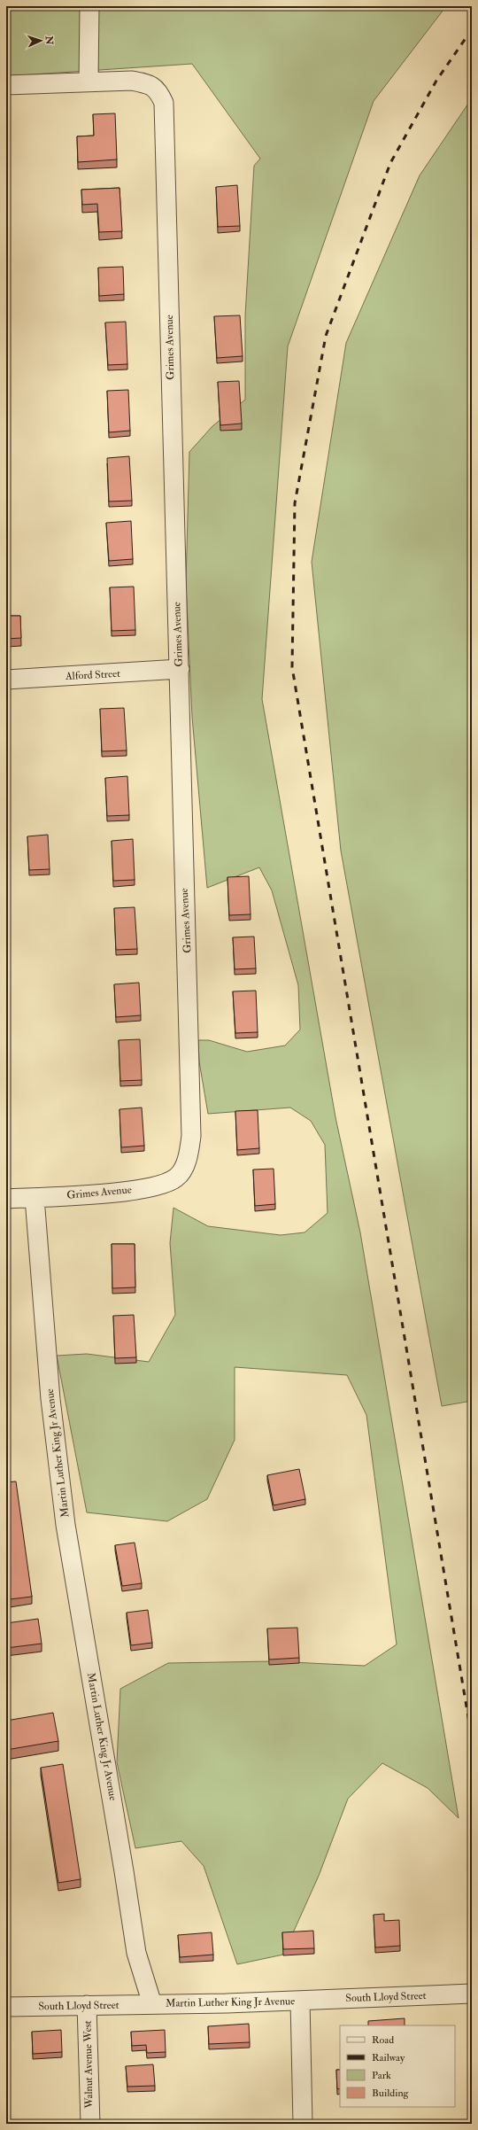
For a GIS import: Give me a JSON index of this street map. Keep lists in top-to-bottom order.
{
  "streets": {
    "street": [
      "Grimes Avenue",
      "Alford Street",
      "Martin Luther King Jr Avenue",
      "South Lloyd Street",
      "Walnut Avenue West"
    ]
  },
  "crossings": [
    ["Grimes Avenue", "Alford Street"],
    ["Grimes Avenue", "Martin Luther King Jr Avenue"],
    ["Martin Luther King Jr Avenue", "South Lloyd Street"],
    ["South Lloyd Street", "Walnut Avenue West"]
  ],
  "legend": [
    "Road",
    "Railway",
    "Park",
    "Building"
  ],
  "north": "right"
}
